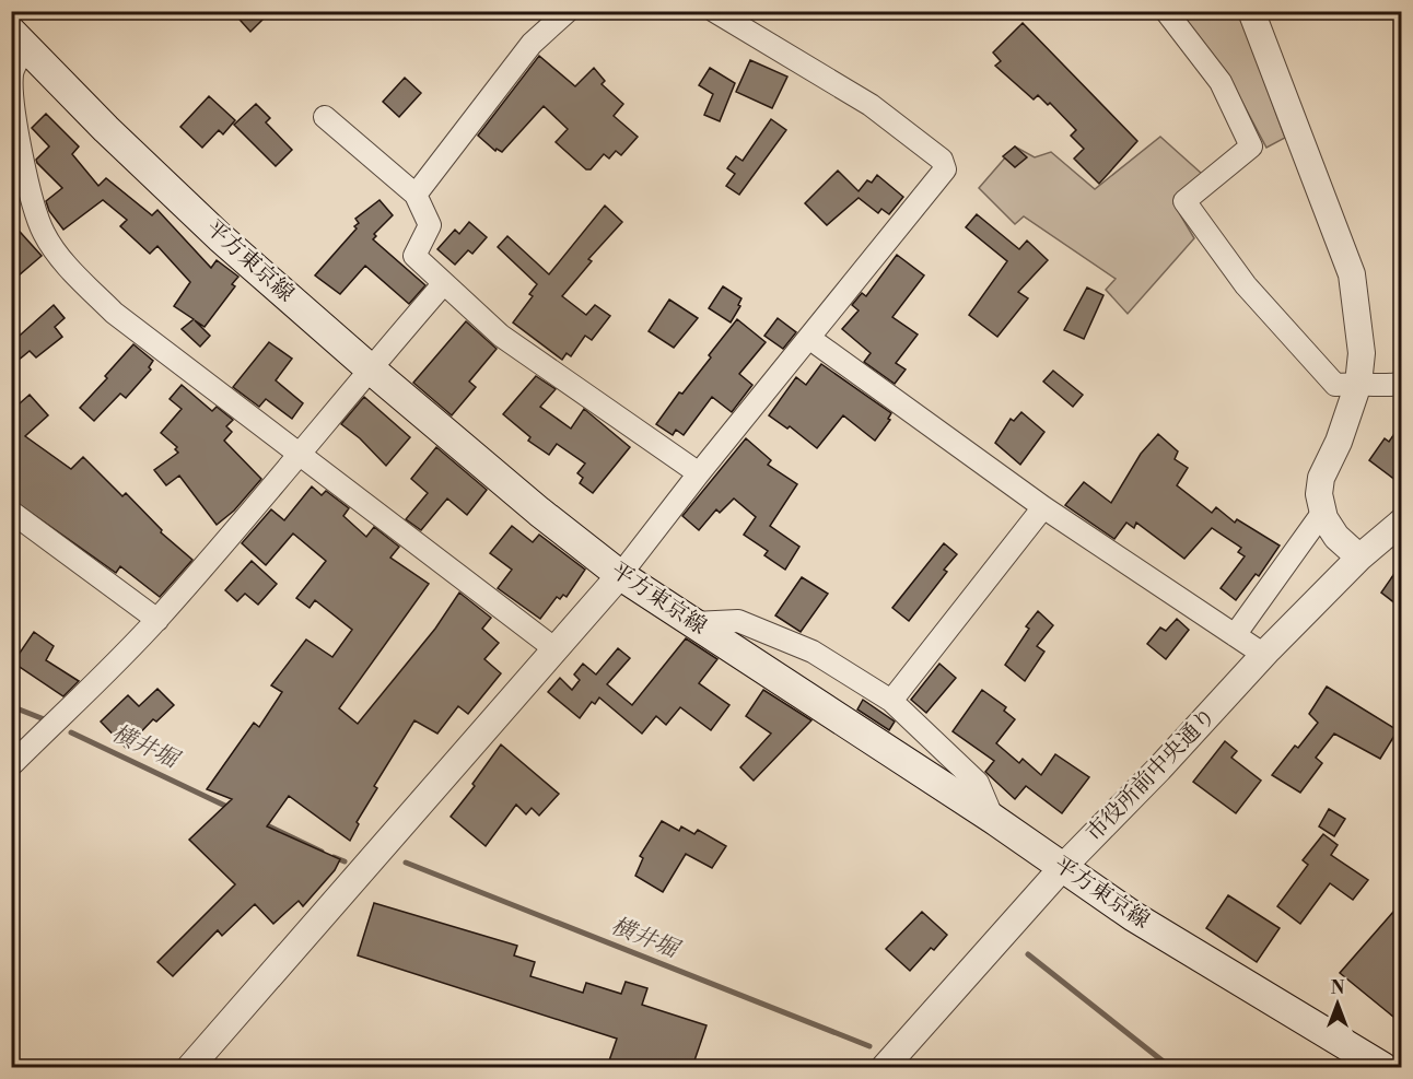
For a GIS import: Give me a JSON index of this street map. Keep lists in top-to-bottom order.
{
  "streets": {
    "main road": ["平方東京線"],
    "street": ["市役所前中央通り"]
  },
  "crossings": [
    ["平方東京線", "市役所前中央通り"]
  ],
  "water": ["横井堀"],
  "north": "top"
}
